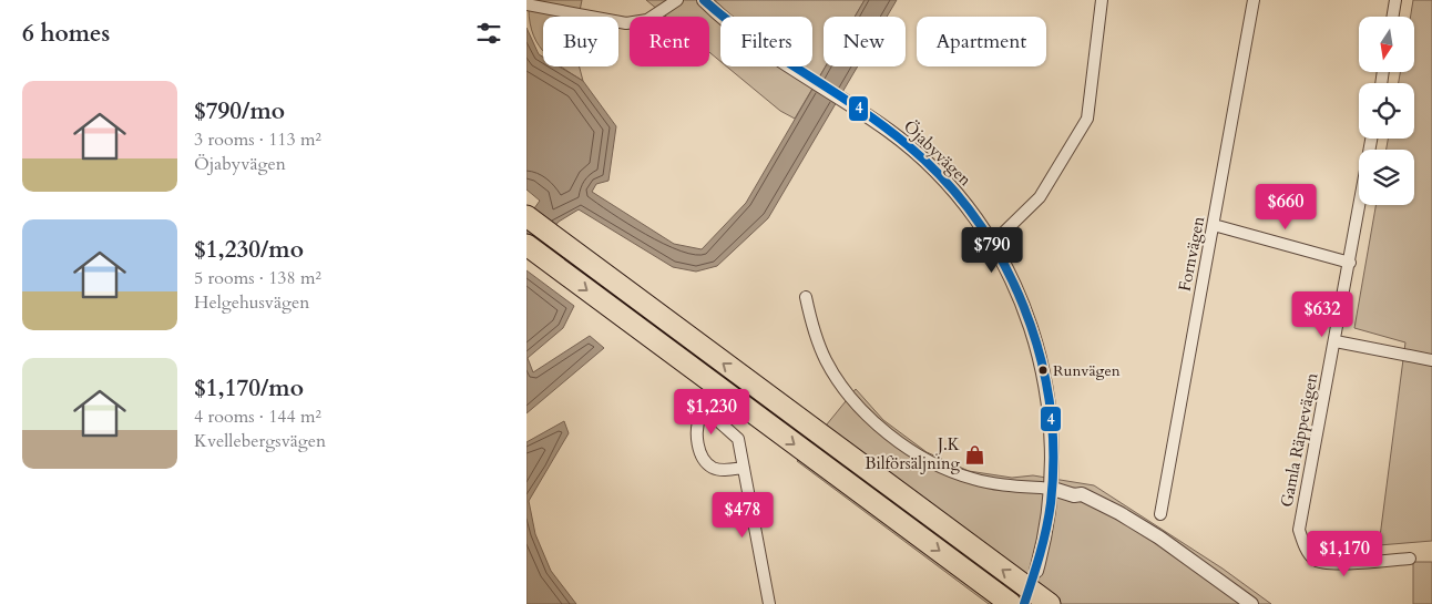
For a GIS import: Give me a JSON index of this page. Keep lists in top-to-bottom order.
{
  "streets": {
    "street": ["Öjabyvägen", "Fornvägen", "Gamla Räppevägen"]
  },
  "places": {
    "other": ["Runvägen"],
    "shop": ["J.K Bilförsäljning"]
  },
  "lines": ["transit line 4"],
  "north": "bottom",
  "page": {
    "heading": "6 homes",
    "chip": [
      "Buy",
      "Rent",
      "Filters",
      "New",
      "Apartment"
    ],
    "list": [
      {
        "name": "$790/mo",
        "note": "3 rooms · 113 m² · Öjabyvägen"
      },
      {
        "name": "$1,230/mo",
        "note": "5 rooms · 138 m² · Helgehusvägen"
      },
      {
        "name": "$1,170/mo",
        "note": "4 rooms · 144 m² · Kvellebergsvägen"
      }
    ],
    "price": [
      "$660",
      "$790",
      "$632",
      "$1,230",
      "$478",
      "$1,170"
    ]
  }
}
